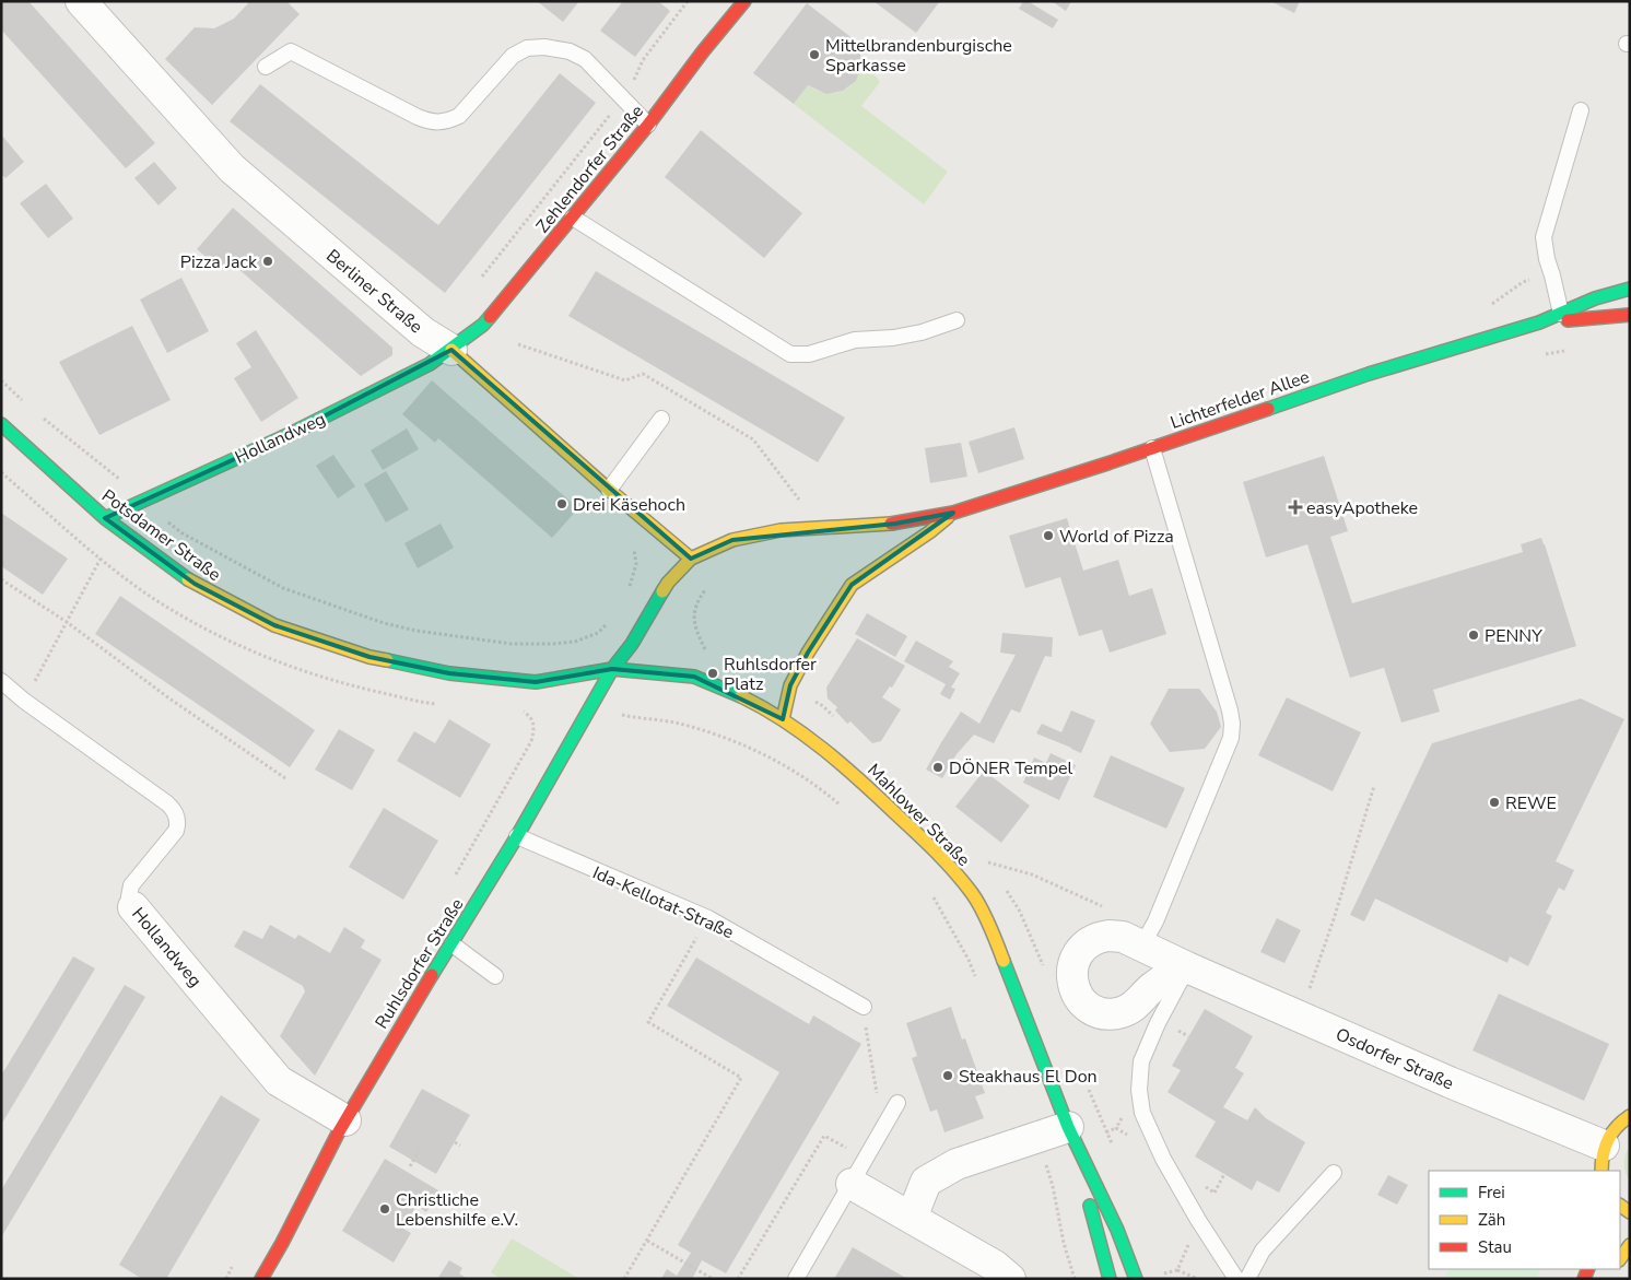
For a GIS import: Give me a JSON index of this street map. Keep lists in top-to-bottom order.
{
  "streets": {
    "street": [
      "Zehlendorfer Straße",
      "Berliner Straße",
      "Lichterfelder Allee",
      "Hollandweg",
      "Potsdamer Straße",
      "Mahlower Straße",
      "Ruhlsdorfer Straße",
      "Osdorfer Straße"
    ],
    "lane": ["Ida-Kellotat-Straße"]
  },
  "crossings": [
    ["Zehlendorfer Straße", "Berliner Straße"],
    ["Zehlendorfer Straße", "Hollandweg"],
    ["Berliner Straße", "Hollandweg"],
    ["Hollandweg", "Potsdamer Straße"],
    ["Hollandweg", "Ruhlsdorfer Straße"],
    ["Potsdamer Straße", "Mahlower Straße"],
    ["Potsdamer Straße", "Ruhlsdorfer Straße"],
    ["Mahlower Straße", "Ruhlsdorfer Straße"],
    ["Ida-Kellotat-Straße", "Ruhlsdorfer Straße"]
  ],
  "places": {
    "other": [
      "Mittelbrandenburgische Sparkasse",
      "Pizza Jack",
      "Drei Käsehoch",
      "World of Pizza",
      "PENNY",
      "Ruhlsdorfer Platz",
      "DÖNER Tempel",
      "REWE",
      "Steakhaus El Don",
      "Christliche Lebenshilfe e.V."
    ],
    "health": ["easyApotheke"]
  },
  "legend": ["Frei", "Zäh", "Stau"]
}
